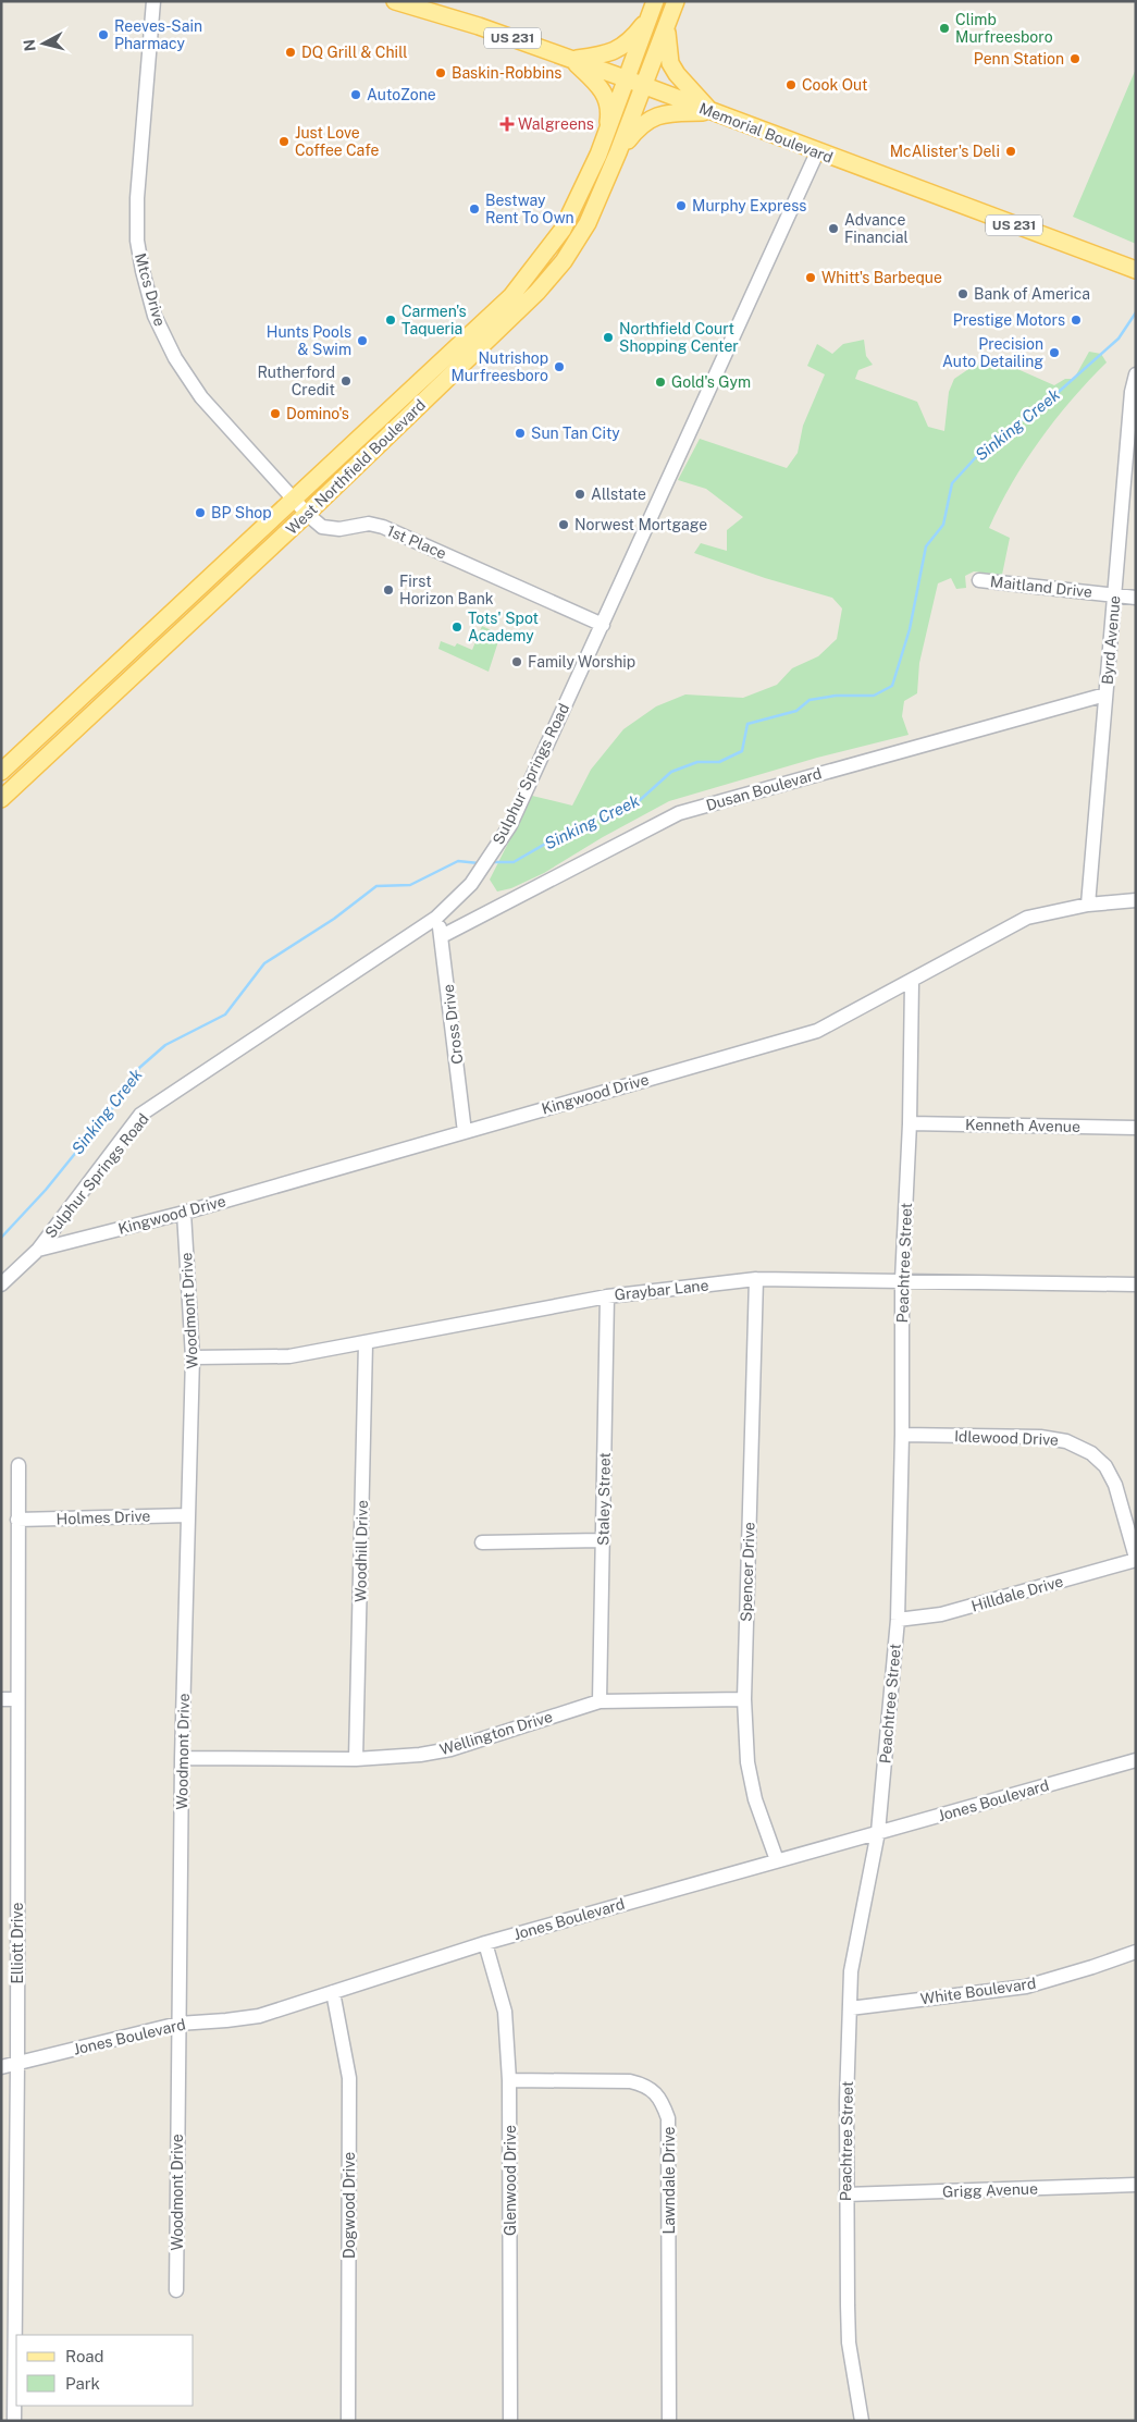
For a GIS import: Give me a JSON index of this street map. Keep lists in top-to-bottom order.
{
  "streets": {
    "main road": ["US 231", "Memorial Boulevard", "West Northfield Boulevard"],
    "street": [
      "Mtcs Drive",
      "1st Place",
      "Maitland Drive",
      "Byrd Avenue",
      "Sulphur Springs Road",
      "Dusan Boulevard",
      "Cross Drive",
      "Kingwood Drive",
      "Kenneth Avenue",
      "Peachtree Street",
      "Graybar Lane",
      "Woodmont Drive",
      "Idlewood Drive",
      "Staley Street",
      "Holmes Drive",
      "Woodhill Drive",
      "Spencer Drive",
      "Hilldale Drive",
      "Wellington Drive",
      "Jones Boulevard",
      "Elliott Drive",
      "White Boulevard",
      "Glenwood Drive",
      "Lawndale Drive",
      "Grigg Avenue",
      "Dogwood Drive"
    ]
  },
  "crossings": [
    ["Memorial Boulevard", "West Northfield Boulevard"],
    ["Memorial Boulevard", "Sulphur Springs Road"],
    ["Mtcs Drive", "West Northfield Boulevard"],
    ["Mtcs Drive", "1st Place"],
    ["West Northfield Boulevard", "1st Place"],
    ["1st Place", "Sulphur Springs Road"],
    ["Maitland Drive", "Byrd Avenue"],
    ["Byrd Avenue", "Dusan Boulevard"],
    ["Byrd Avenue", "Kingwood Drive"],
    ["Sulphur Springs Road", "Cross Drive"],
    ["Sulphur Springs Road", "Kingwood Drive"],
    ["Dusan Boulevard", "Cross Drive"],
    ["Cross Drive", "Kingwood Drive"],
    ["Kingwood Drive", "Peachtree Street"],
    ["Kingwood Drive", "Woodmont Drive"],
    ["Kenneth Avenue", "Peachtree Street"],
    ["Peachtree Street", "Graybar Lane"],
    ["Peachtree Street", "Idlewood Drive"],
    ["Peachtree Street", "Hilldale Drive"],
    ["Peachtree Street", "Jones Boulevard"],
    ["Peachtree Street", "White Boulevard"],
    ["Peachtree Street", "Grigg Avenue"],
    ["Graybar Lane", "Woodmont Drive"],
    ["Graybar Lane", "Staley Street"],
    ["Graybar Lane", "Woodhill Drive"],
    ["Graybar Lane", "Spencer Drive"],
    ["Woodmont Drive", "Holmes Drive"],
    ["Woodmont Drive", "Wellington Drive"],
    ["Woodmont Drive", "Jones Boulevard"],
    ["Idlewood Drive", "Hilldale Drive"],
    ["Staley Street", "Wellington Drive"],
    ["Holmes Drive", "Elliott Drive"],
    ["Woodhill Drive", "Wellington Drive"],
    ["Spencer Drive", "Wellington Drive"],
    ["Spencer Drive", "Jones Boulevard"],
    ["Jones Boulevard", "Elliott Drive"],
    ["Jones Boulevard", "Glenwood Drive"],
    ["Jones Boulevard", "Dogwood Drive"],
    ["Glenwood Drive", "Lawndale Drive"]
  ],
  "water": ["Sinking Creek"],
  "places": {
    "other": [
      "Climb Murfreesboro",
      "Reeves-Sain Pharmacy",
      "DQ Grill & Chill",
      "Penn Station",
      "Baskin-Robbins",
      "Cook Out",
      "AutoZone",
      "Just Love Coffee Cafe",
      "McAlister's Deli",
      "Murphy Express",
      "Bestway Rent To Own",
      "Advance Financial",
      "Whitt's Barbeque",
      "Bank of America",
      "Carmen's Taqueria",
      "Prestige Motors",
      "Northfield Court Shopping Center",
      "Hunts Pools & Swim",
      "Precision Auto Detailing",
      "Nutrishop Murfreesboro",
      "Rutherford Credit",
      "Gold's Gym",
      "Domino's",
      "Sun Tan City",
      "Allstate",
      "BP Shop",
      "Norwest Mortgage",
      "First Horizon Bank",
      "Tots' Spot Academy",
      "Family Worship"
    ],
    "health": ["Walgreens"]
  },
  "legend": ["Road", "Park"],
  "north": "left"
}
